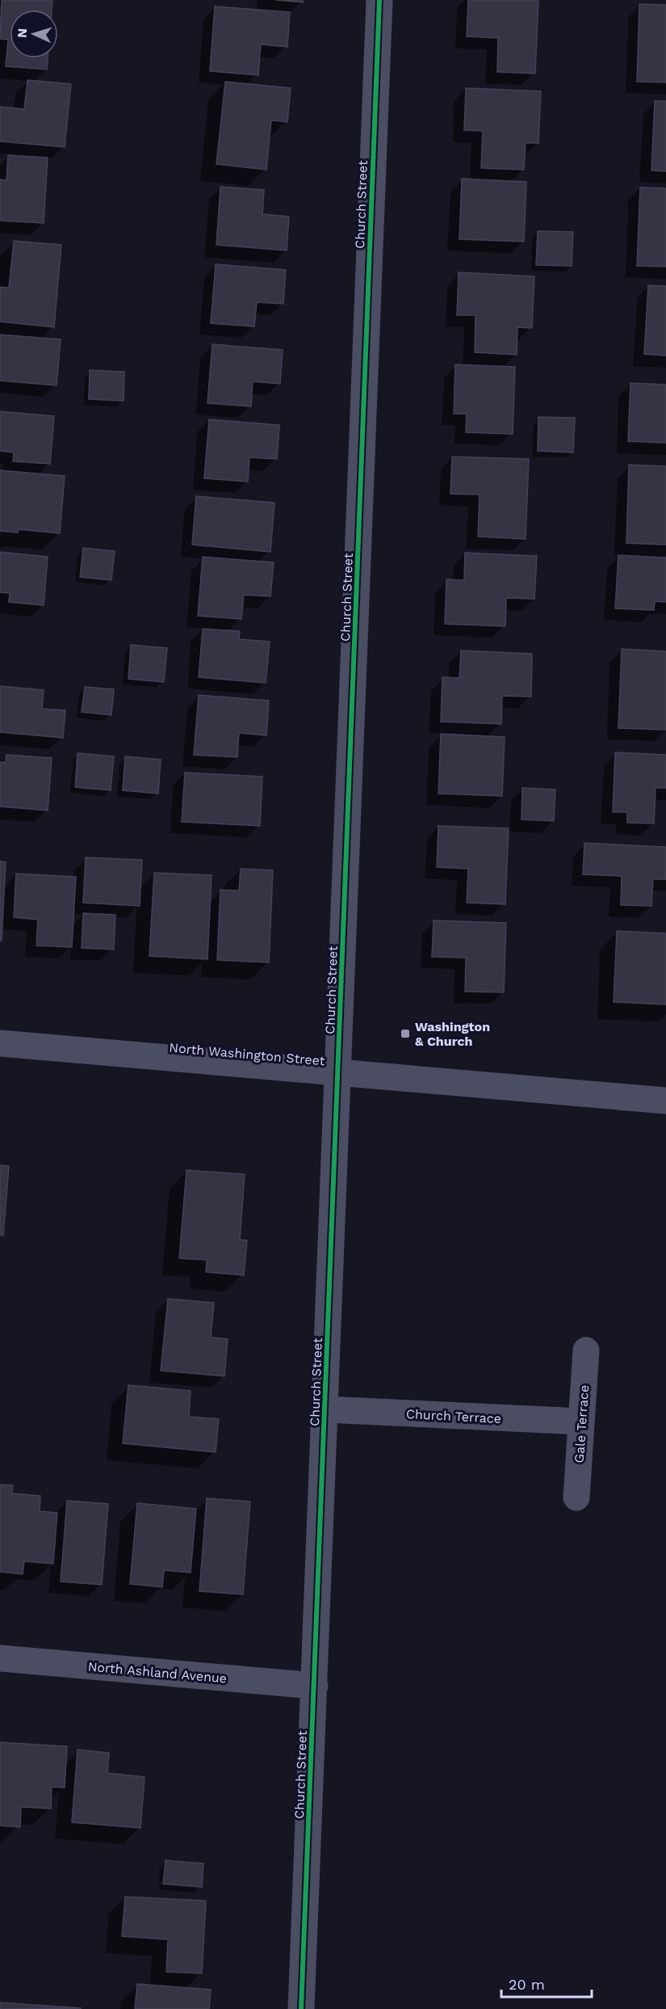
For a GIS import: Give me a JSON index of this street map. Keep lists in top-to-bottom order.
{
  "streets": {
    "street": [
      "Church Street",
      "North Washington Street",
      "Church Terrace",
      "Gale Terrace",
      "North Ashland Avenue"
    ]
  },
  "crossings": [
    ["Church Street", "North Washington Street"],
    ["Church Street", "Church Terrace"],
    ["Church Street", "North Ashland Avenue"],
    ["Church Terrace", "Gale Terrace"]
  ],
  "places": {
    "transit": ["Washington & Church"]
  },
  "scale_bar": "20 m",
  "north": "left"
}
